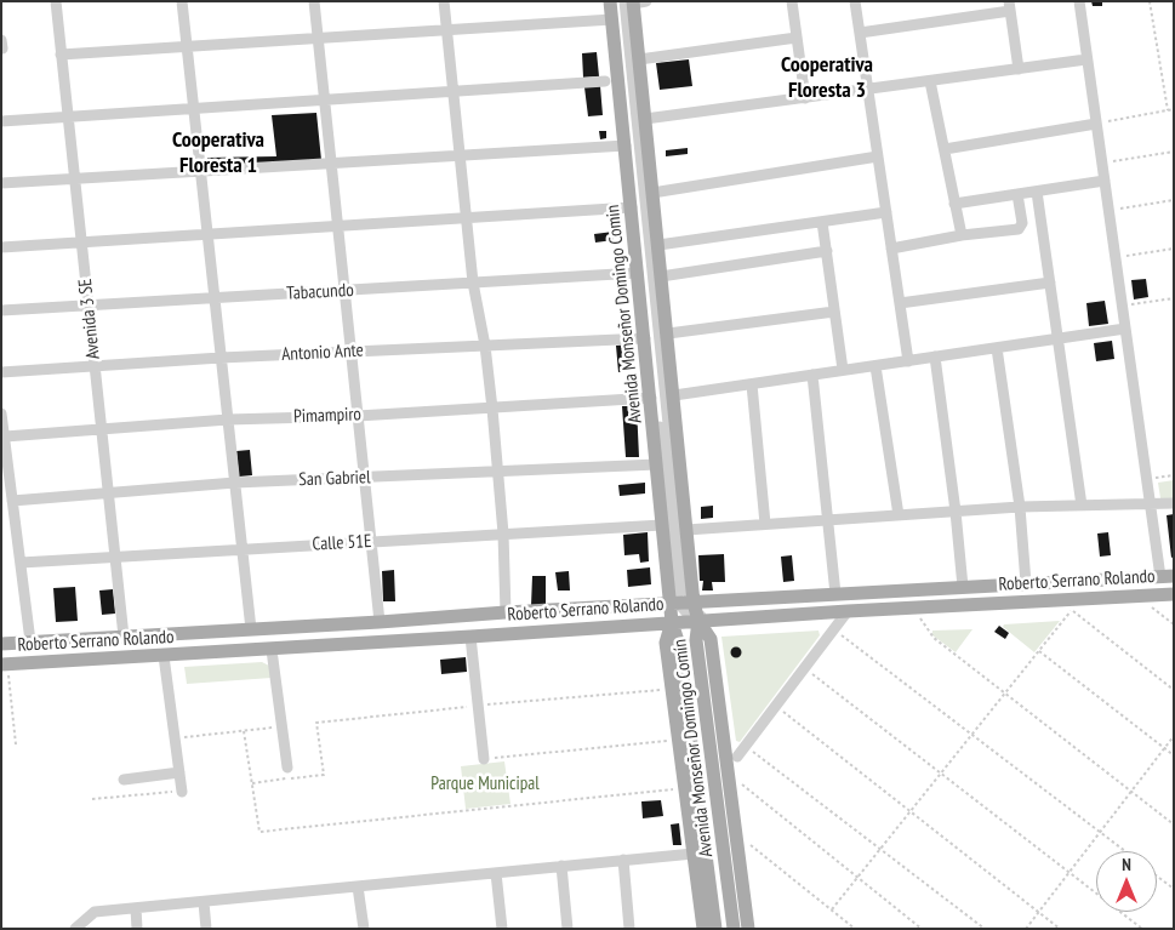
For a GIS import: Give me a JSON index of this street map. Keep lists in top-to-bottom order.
{
  "streets": {
    "main road": ["Avenida Monseñor Domingo Comin", "Roberto Serrano Rolando", "Avenida Monseñor Domingo Comín"],
    "street": [
      "Tabacundo",
      "Avenida 3 SE",
      "Antonio Ante",
      "Pimampiro",
      "San Gabriel",
      "Calle 51E"
    ]
  },
  "crossings": [
    ["Tabacundo", "Avenida Monseñor Domingo Comin"],
    ["Tabacundo", "Avenida 3 SE"],
    ["Avenida Monseñor Domingo Comin", "Antonio Ante"],
    ["Avenida Monseñor Domingo Comin", "Pimampiro"],
    ["Avenida Monseñor Domingo Comin", "San Gabriel"],
    ["Avenida Monseñor Domingo Comin", "Calle 51E"],
    ["Avenida Monseñor Domingo Comin", "Roberto Serrano Rolando"],
    ["Avenida Monseñor Domingo Comin", "Avenida Monseñor Domingo Comín"],
    ["Avenida 3 SE", "Antonio Ante"],
    ["Avenida 3 SE", "Pimampiro"],
    ["Avenida 3 SE", "San Gabriel"],
    ["Avenida 3 SE", "Calle 51E"],
    ["Avenida 3 SE", "Roberto Serrano Rolando"],
    ["Roberto Serrano Rolando", "Avenida Monseñor Domingo Comín"]
  ],
  "districts": ["Cooperativa Floresta 3", "Cooperativa Floresta 1"],
  "parks": ["Parque Municipal"],
  "north": "top"
}
